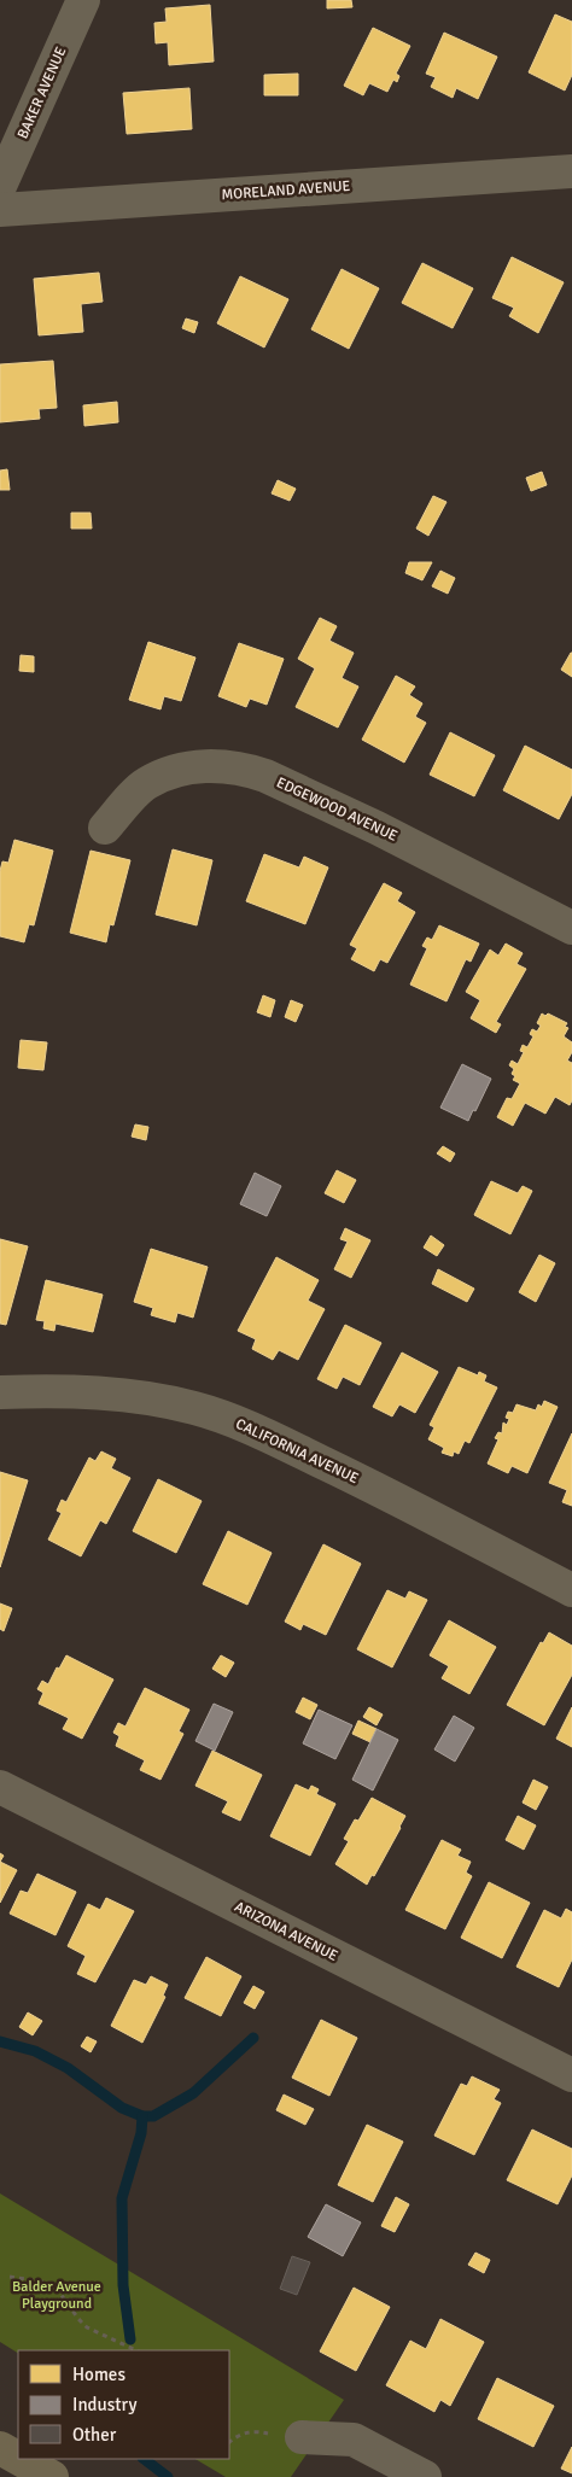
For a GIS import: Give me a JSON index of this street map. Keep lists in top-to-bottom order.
{
  "streets": {
    "street": [
      "BAKER AVENUE",
      "MORELAND AVENUE",
      "EDGEWOOD AVENUE",
      "CALIFORNIA AVENUE",
      "ARIZONA AVENUE"
    ]
  },
  "parks": ["Balder Avenue Playground"],
  "legend": ["Homes", "Industry", "Other"]
}
